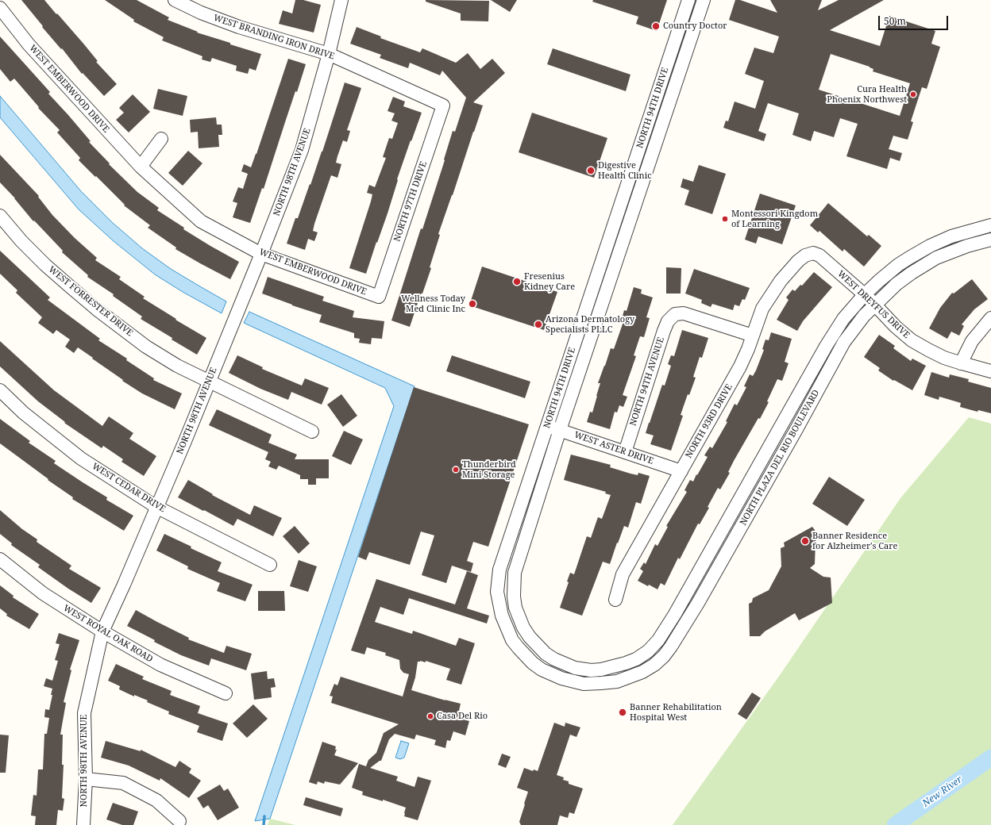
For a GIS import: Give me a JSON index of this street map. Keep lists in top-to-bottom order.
{
  "streets": {
    "street": [
      "WEST BRANDING IRON DRIVE",
      "WEST EMBERWOOD DRIVE",
      "NORTH 94TH DRIVE",
      "NORTH 98TH AVENUE",
      "NORTH 97TH DRIVE",
      "WEST FORRESTER DRIVE",
      "WEST DREYFUS DRIVE",
      "NORTH 94TH AVENUE",
      "NORTH 93RD DRIVE",
      "WEST ASTER DRIVE",
      "NORTH PLAZA DEL RIO BOULEVARD",
      "WEST CEDAR DRIVE",
      "WEST ROYAL OAK ROAD"
    ]
  },
  "crossings": [
    ["WEST BRANDING IRON DRIVE", "NORTH 98TH AVENUE"],
    ["WEST BRANDING IRON DRIVE", "NORTH 97TH DRIVE"],
    ["WEST EMBERWOOD DRIVE", "NORTH 98TH AVENUE"],
    ["WEST EMBERWOOD DRIVE", "NORTH 97TH DRIVE"],
    ["NORTH 94TH DRIVE", "WEST ASTER DRIVE"],
    ["NORTH 94TH DRIVE", "NORTH PLAZA DEL RIO BOULEVARD"],
    ["NORTH 98TH AVENUE", "WEST FORRESTER DRIVE"],
    ["NORTH 98TH AVENUE", "WEST CEDAR DRIVE"],
    ["NORTH 98TH AVENUE", "WEST ROYAL OAK ROAD"],
    ["WEST DREYFUS DRIVE", "NORTH 93RD DRIVE"],
    ["WEST DREYFUS DRIVE", "NORTH PLAZA DEL RIO BOULEVARD"],
    ["NORTH 94TH AVENUE", "NORTH 93RD DRIVE"],
    ["NORTH 94TH AVENUE", "WEST ASTER DRIVE"],
    ["NORTH 93RD DRIVE", "WEST ASTER DRIVE"]
  ],
  "water": ["New River"],
  "places": [
    "Country Doctor",
    "Cura Health Phoenix Northwest",
    "Digestive Health Clinic",
    "Montessori Kingdom of Learning",
    "Fresenius Kidney Care",
    "Wellness Today Med Clinic Inc",
    "Arizona Dermatology Specialists PLLC",
    "Thunderbird Mini Storage",
    "Banner Residence for Alzheimer's Care",
    "Banner Rehabilitation Hospital West",
    "Casa Del Rio"
  ],
  "scale_bar": "50 m"
}
